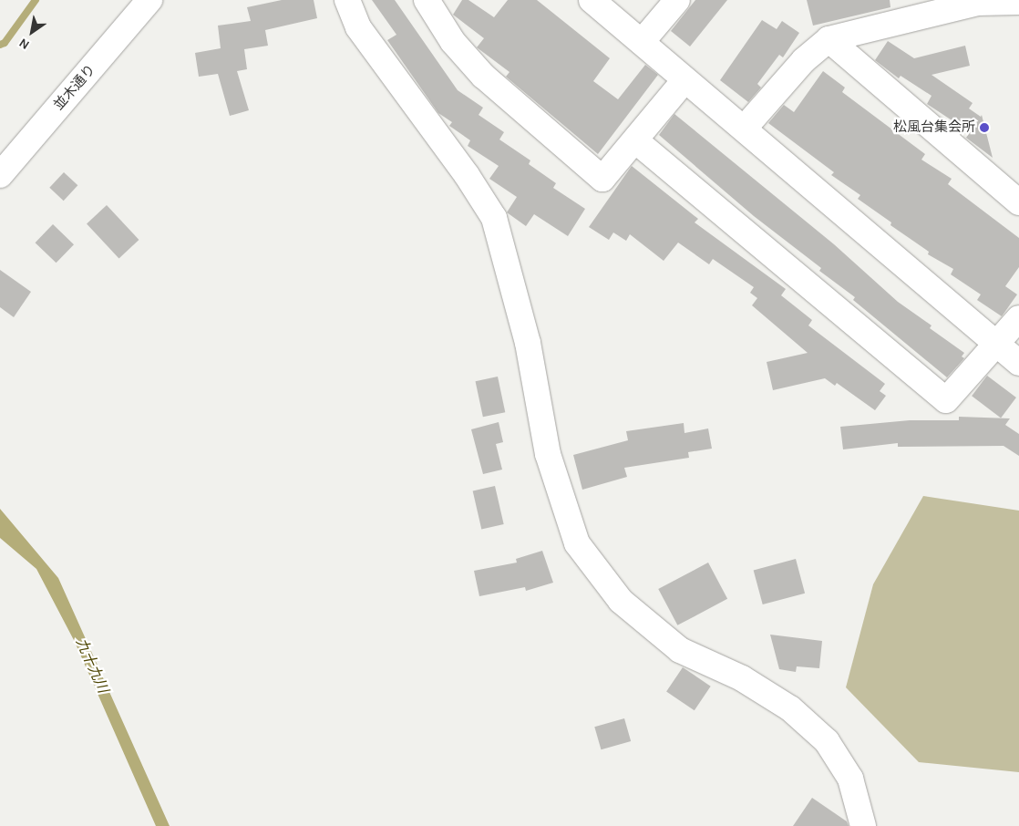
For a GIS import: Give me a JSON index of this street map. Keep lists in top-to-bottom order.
{
  "streets": {
    "street": ["並木通り"]
  },
  "water": ["九十九川"],
  "places": ["松風台集会所"],
  "north": "bottom left"
}
